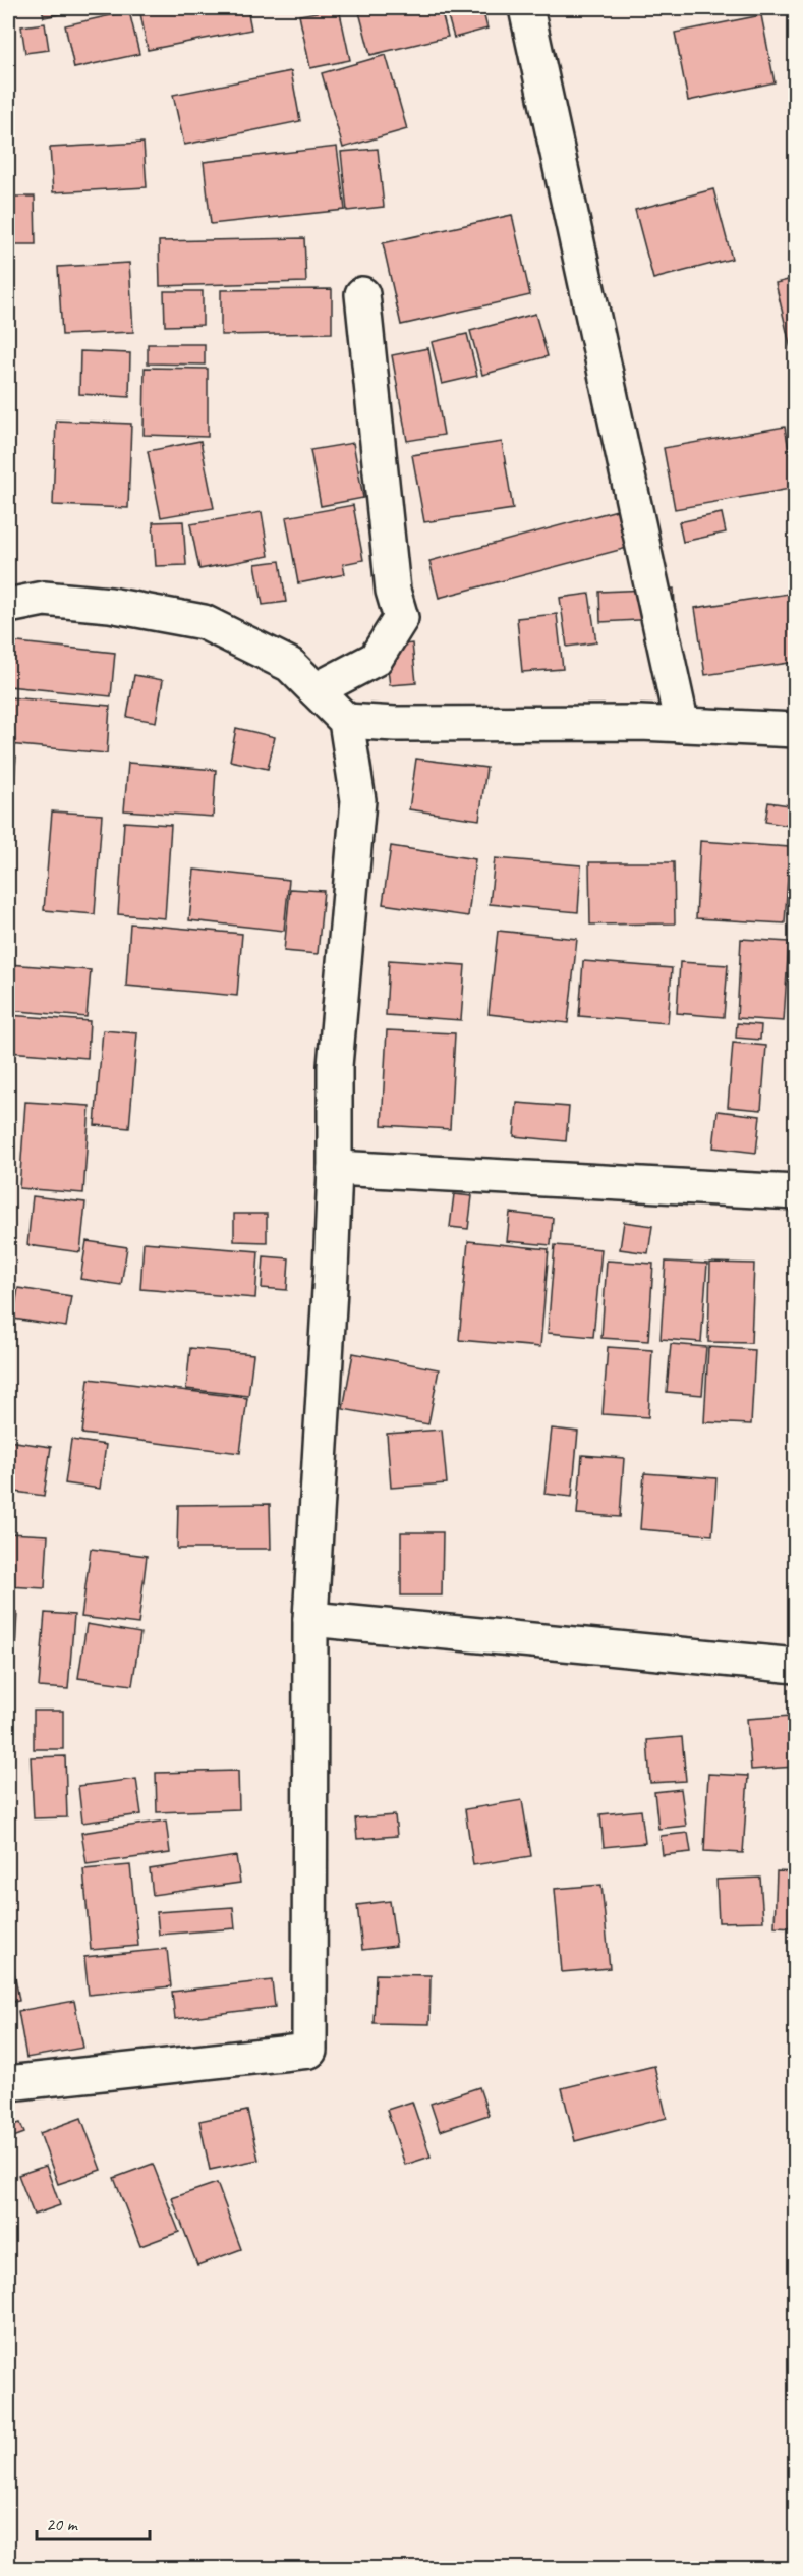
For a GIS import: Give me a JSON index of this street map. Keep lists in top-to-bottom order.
{
  "scale_bar": "20 m"
}
